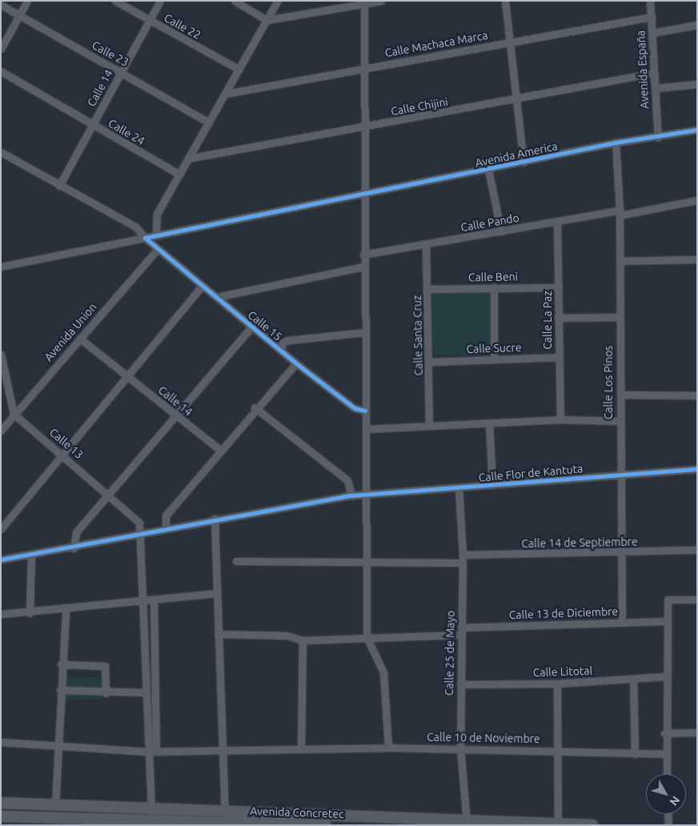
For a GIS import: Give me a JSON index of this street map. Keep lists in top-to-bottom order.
{
  "streets": {
    "street": [
      "Calle 22",
      "Calle Machaca Marca",
      "Calle 23",
      "Avenida España",
      "Calle 14",
      "Calle Chijini",
      "Calle 24",
      "Avenida America",
      "Calle Pando",
      "Calle Beni",
      "Calle La Paz",
      "Calle 15",
      "Avenida Union",
      "Calle Santa Cruz",
      "Calle Sucre",
      "Calle Los Pinos",
      "Calle 13",
      "Calle Flor de Kantuta",
      "Calle 14 de Septiembre",
      "Calle 13 de Diciembre",
      "Calle 25 de Mayo",
      "Calle Litotal",
      "Calle 10 de Noviembre",
      "Avenida Concretec"
    ]
  },
  "crossings": [
    ["Calle 22", "Calle 14"],
    ["Calle Machaca Marca", "Avenida España"],
    ["Calle 23", "Calle 14"],
    ["Avenida España", "Calle Chijini"],
    ["Avenida España", "Avenida America"],
    ["Calle 14", "Calle 24"],
    ["Calle 14", "Avenida Union"],
    ["Avenida America", "Calle 15"],
    ["Avenida America", "Calle Los Pinos"],
    ["Calle Pando", "Calle La Paz"],
    ["Calle Pando", "Calle Santa Cruz"],
    ["Calle Pando", "Calle Los Pinos"],
    ["Calle Beni", "Calle La Paz"],
    ["Calle Beni", "Calle Santa Cruz"],
    ["Calle La Paz", "Calle Sucre"],
    ["Calle 15", "Avenida Union"],
    ["Avenida Union", "Calle 13"],
    ["Calle Santa Cruz", "Calle Sucre"],
    ["Calle Los Pinos", "Calle Flor de Kantuta"],
    ["Calle Los Pinos", "Calle 14 de Septiembre"],
    ["Calle Los Pinos", "Calle 13 de Diciembre"],
    ["Calle 13", "Calle Flor de Kantuta"],
    ["Calle 13", "Calle 10 de Noviembre"],
    ["Calle 13", "Avenida Concretec"],
    ["Calle Flor de Kantuta", "Calle 25 de Mayo"],
    ["Calle 14 de Septiembre", "Calle 25 de Mayo"],
    ["Calle 13 de Diciembre", "Calle 25 de Mayo"],
    ["Calle 25 de Mayo", "Calle Litotal"],
    ["Calle 25 de Mayo", "Calle 10 de Noviembre"],
    ["Calle 25 de Mayo", "Avenida Concretec"]
  ],
  "north": "bottom right"
}
